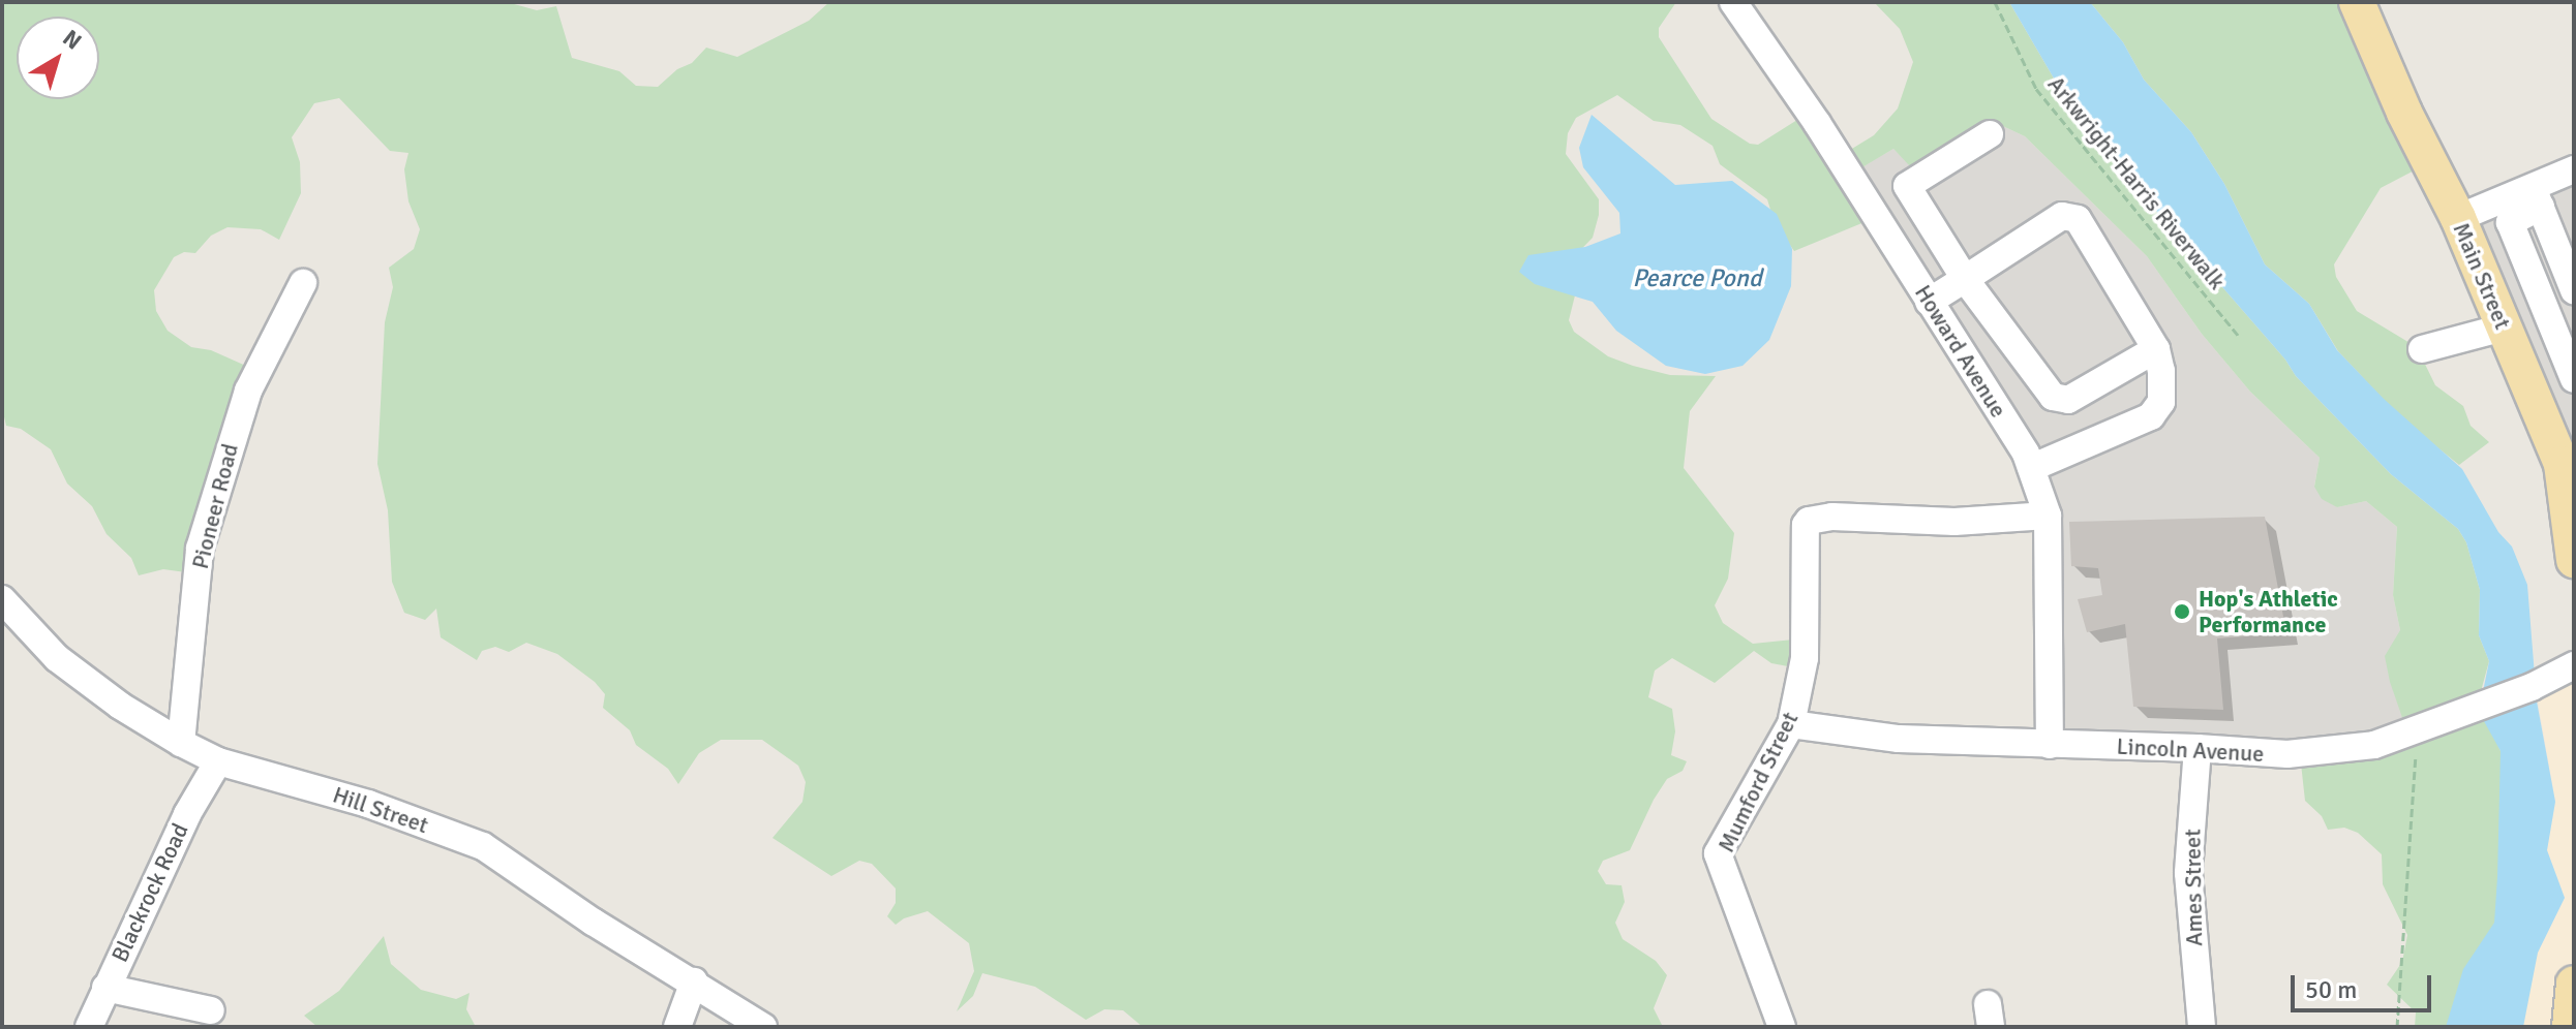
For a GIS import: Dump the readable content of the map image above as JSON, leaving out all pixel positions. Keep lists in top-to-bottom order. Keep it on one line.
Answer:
{"streets":{"main road":["Main Street"],"street":["Howard Avenue","Pioneer Road","Lincoln Avenue","Mumford Street","Hill Street","Ames Street","Blackrock Road"],"path":["Arkwright-Harris Riverwalk"]},"crossings":[["Howard Avenue","Lincoln Avenue"],["Howard Avenue","Mumford Street"],["Pioneer Road","Hill Street"],["Lincoln Avenue","Mumford Street"],["Lincoln Avenue","Ames Street"],["Hill Street","Blackrock Road"]],"water":["Pearce Pond"],"places":["Hop's Athletic Performance"],"scale_bar":"50 m","north":"top right"}
